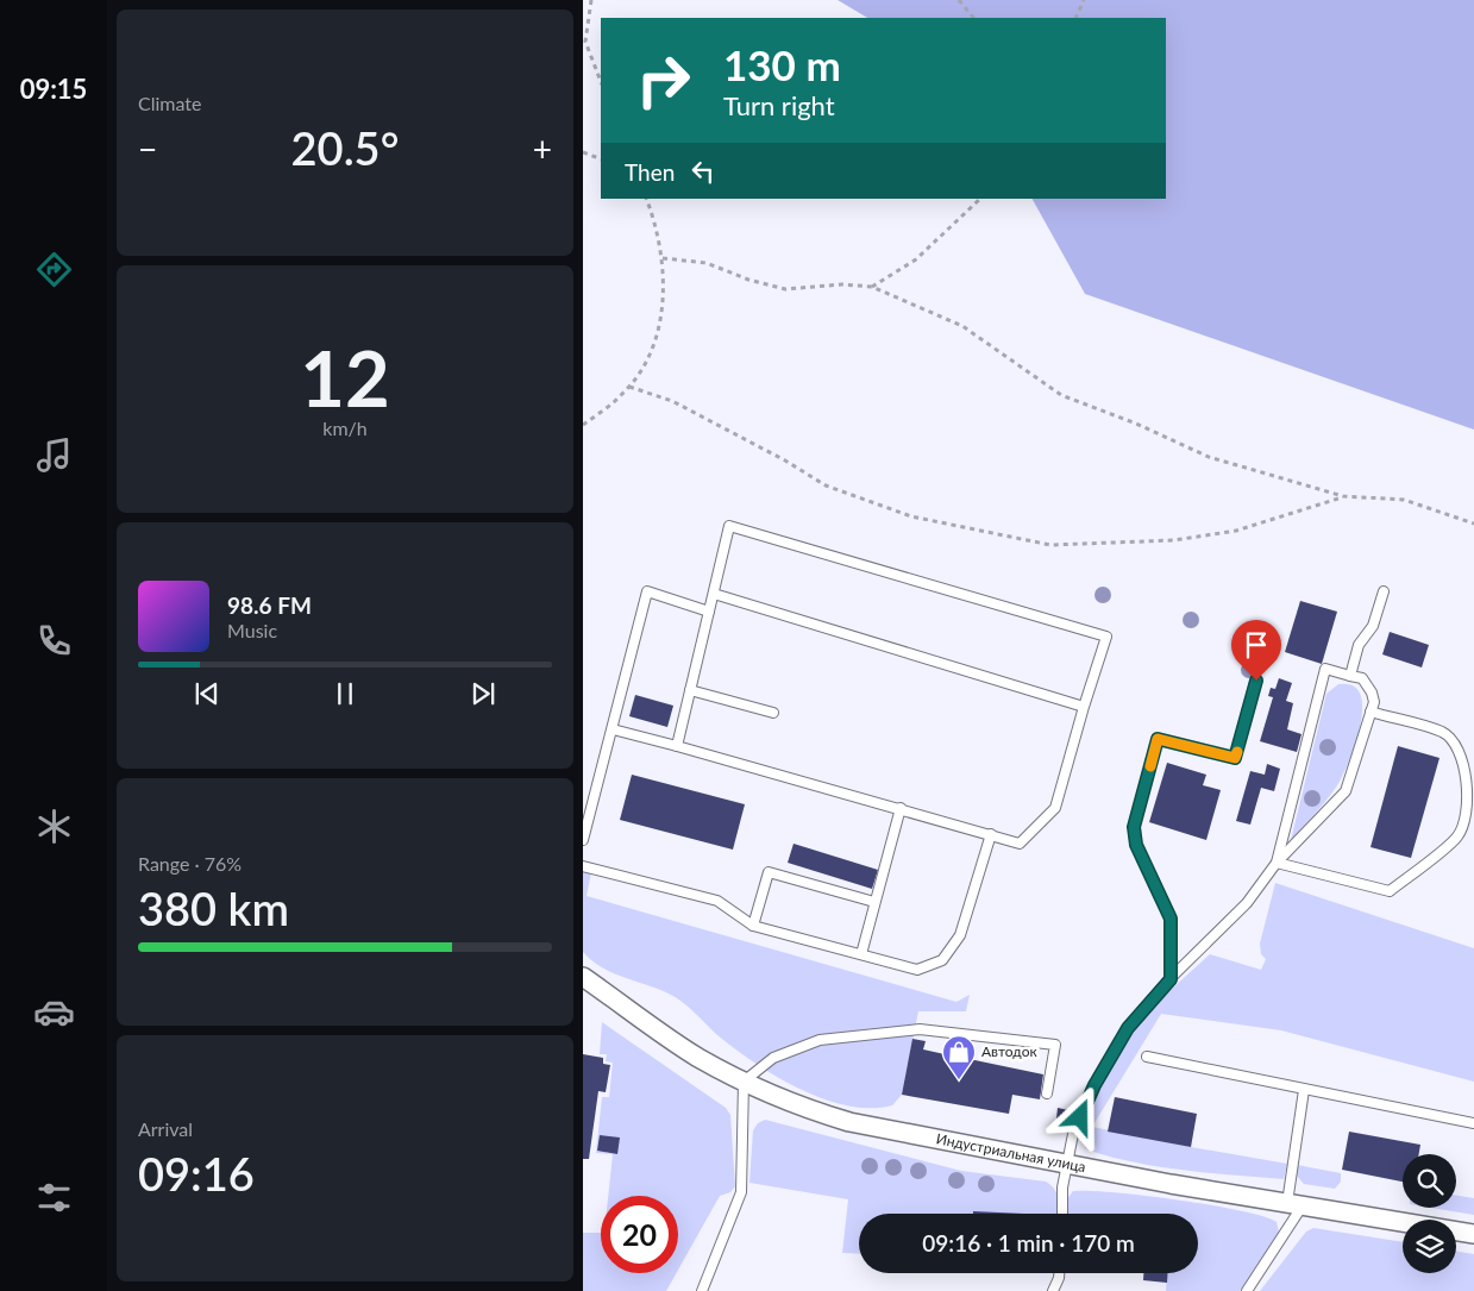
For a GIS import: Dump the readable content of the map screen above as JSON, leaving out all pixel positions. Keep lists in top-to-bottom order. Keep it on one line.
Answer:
{"streets":{"street":["Индустриальная улица"]},"places":{"shop":["Автодок"]},"page":{"tabs":"09:15","tile":["Climate",["12","km/h"],["Range · 76%","380 km"],["Arrival","09:16"]],"turn":["130 m","Turn right"],"heat":["−","20.5°","+"],"then":"Then","song":["98.6 FM","Music"],"limit":"20","trip":"09:16 · 1 min · 170 m"}}
